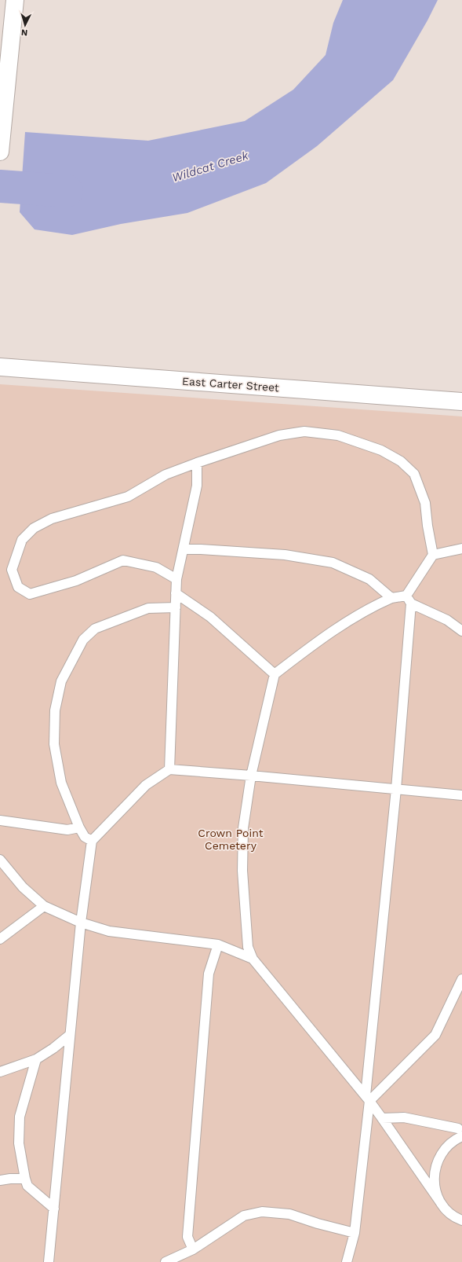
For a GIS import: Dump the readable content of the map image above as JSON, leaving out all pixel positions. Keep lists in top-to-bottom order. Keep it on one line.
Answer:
{"streets":{"street":["East Carter Street"]},"water":["Wildcat Creek"],"parks":["Crown Point Cemetery"],"north":"bottom"}
